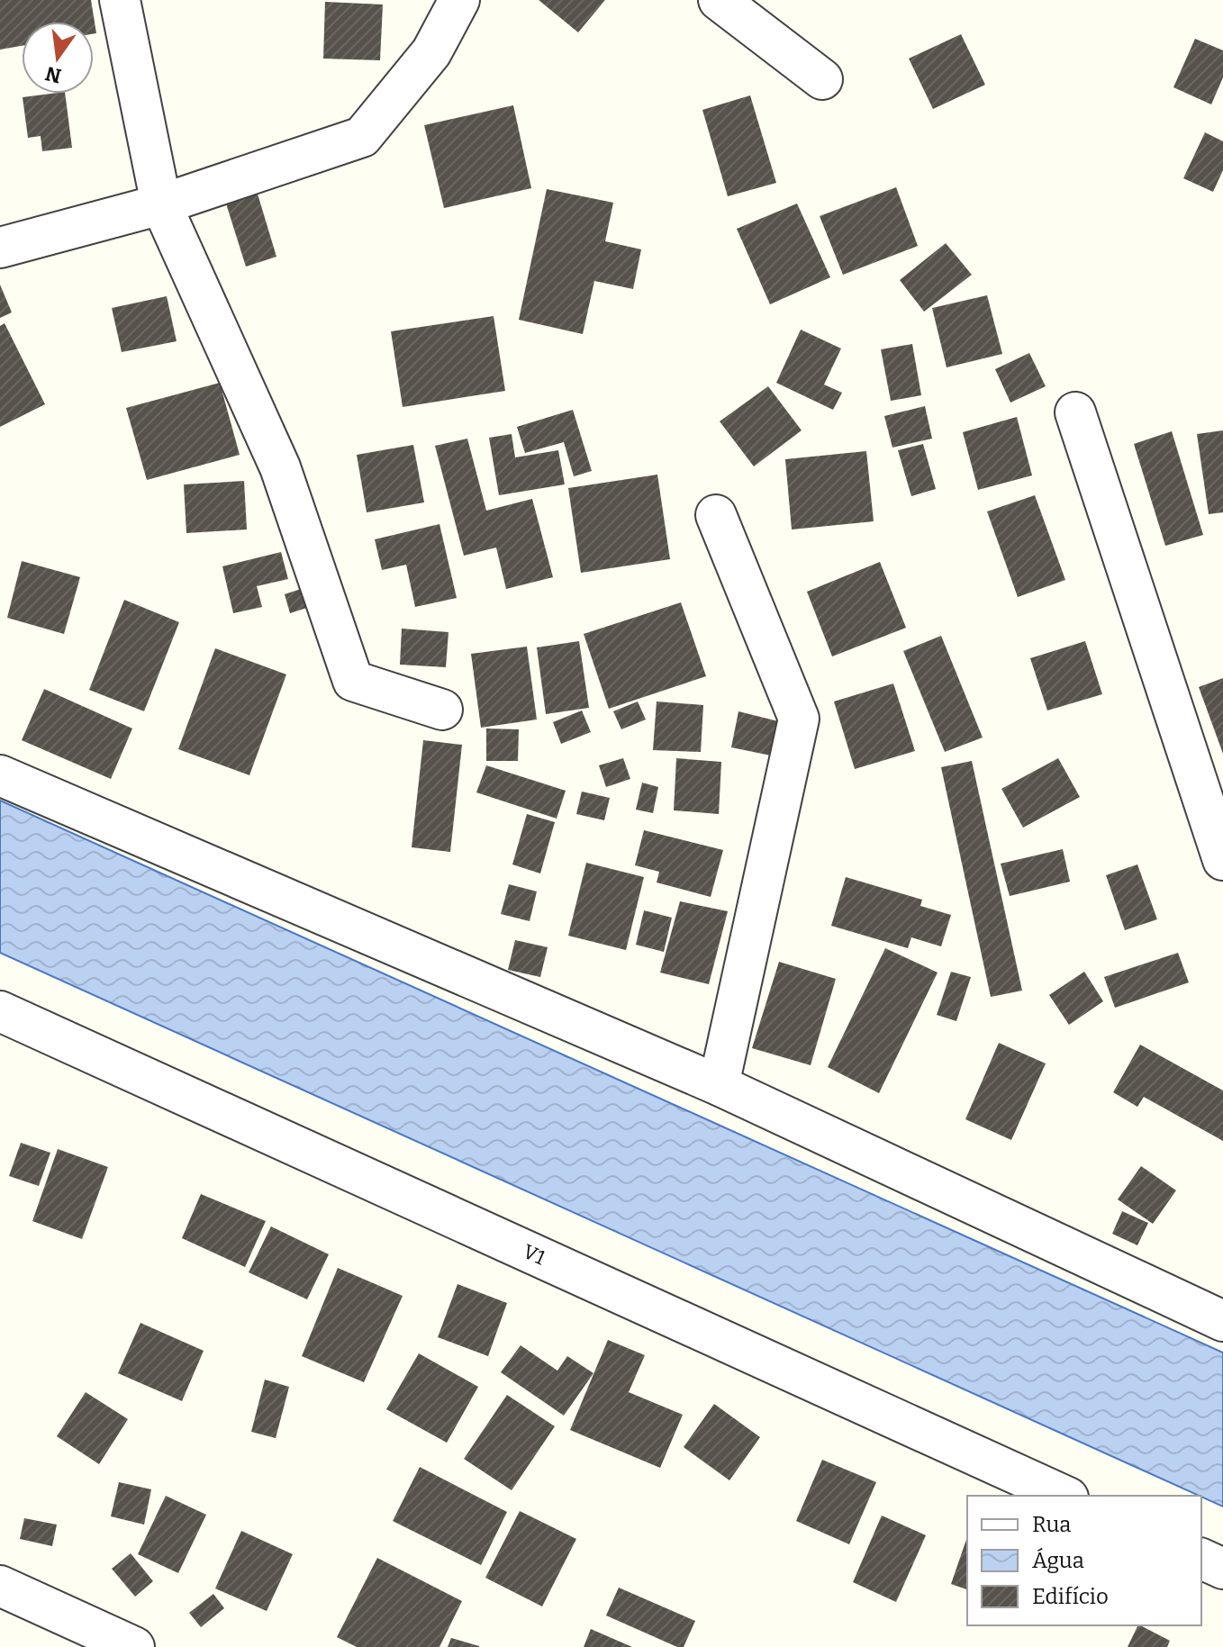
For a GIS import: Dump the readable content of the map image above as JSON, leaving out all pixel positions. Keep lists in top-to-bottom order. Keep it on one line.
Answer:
{"streets":{"street":["V1"]},"legend":["Rua","Água","Edifício"],"north":"bottom"}
